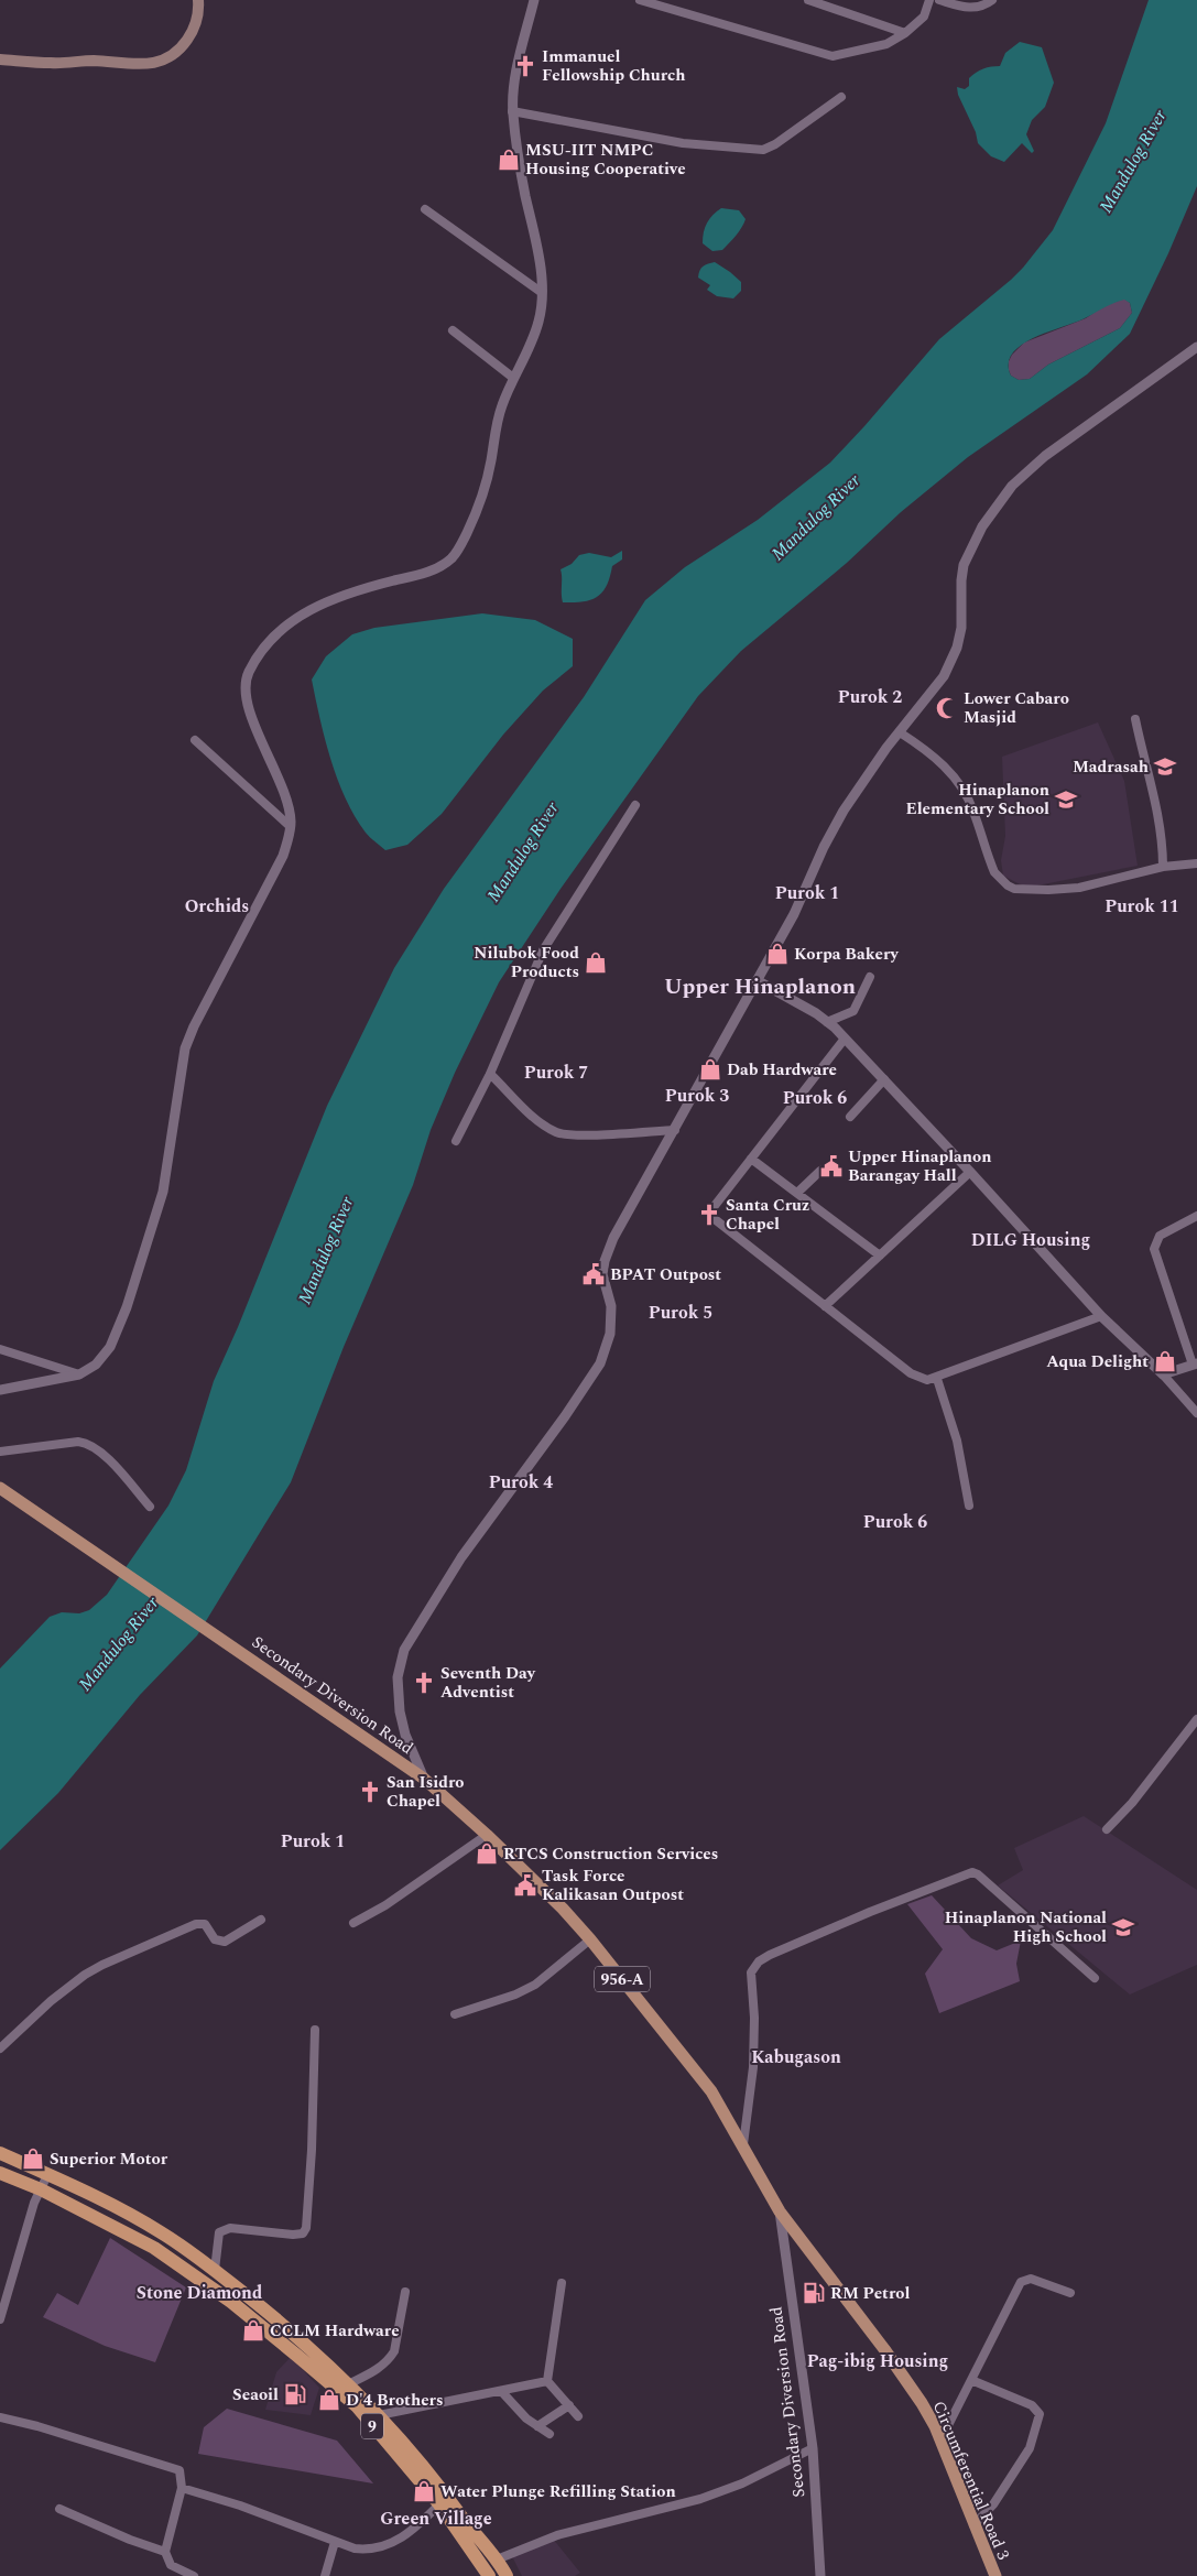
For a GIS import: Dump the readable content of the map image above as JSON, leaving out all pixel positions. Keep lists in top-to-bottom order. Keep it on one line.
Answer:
{"streets":{"highway":["9"],"main road":["Secondary Diversion Road","956-A","Circumferential Road 3"]},"crossings":[["Secondary Diversion Road","Circumferential Road 3"]],"districts":["Purok 2","Purok 1","Orchids","Purok 11","Upper Hinaplanon","Purok 7","Purok 3","Purok 6","DILG Housing","Purok 5","Purok 4","Purok 6","Purok 1","Kabugason","Stone Diamond","Pag-ibig Housing","Green Village"],"water":["Mandulog River"],"places":{"church":["Immanuel Fellowship Church","Santa Cruz Chapel","Seventh Day Adventist","San Isidro Chapel"],"shop":["MSU-IIT NMPC Housing Cooperative","Korpa Bakery","Nilubok Food Products","Dab Hardware","Aqua Delight","RTCS Construction Services","Superior Motor","CCLM Hardware","D'4 Brothers","Water Plunge Refilling Station"],"mosque":["Lower Cabaro Masjid"],"school or university":["Madrasah","Hinaplanon Elementary School","Hinaplanon National High School"],"public building":["Upper Hinaplanon Barangay Hall","BPAT Outpost","Task Force Kalikasan Outpost"],"fuel station":["RM Petrol","Seaoil"]}}
